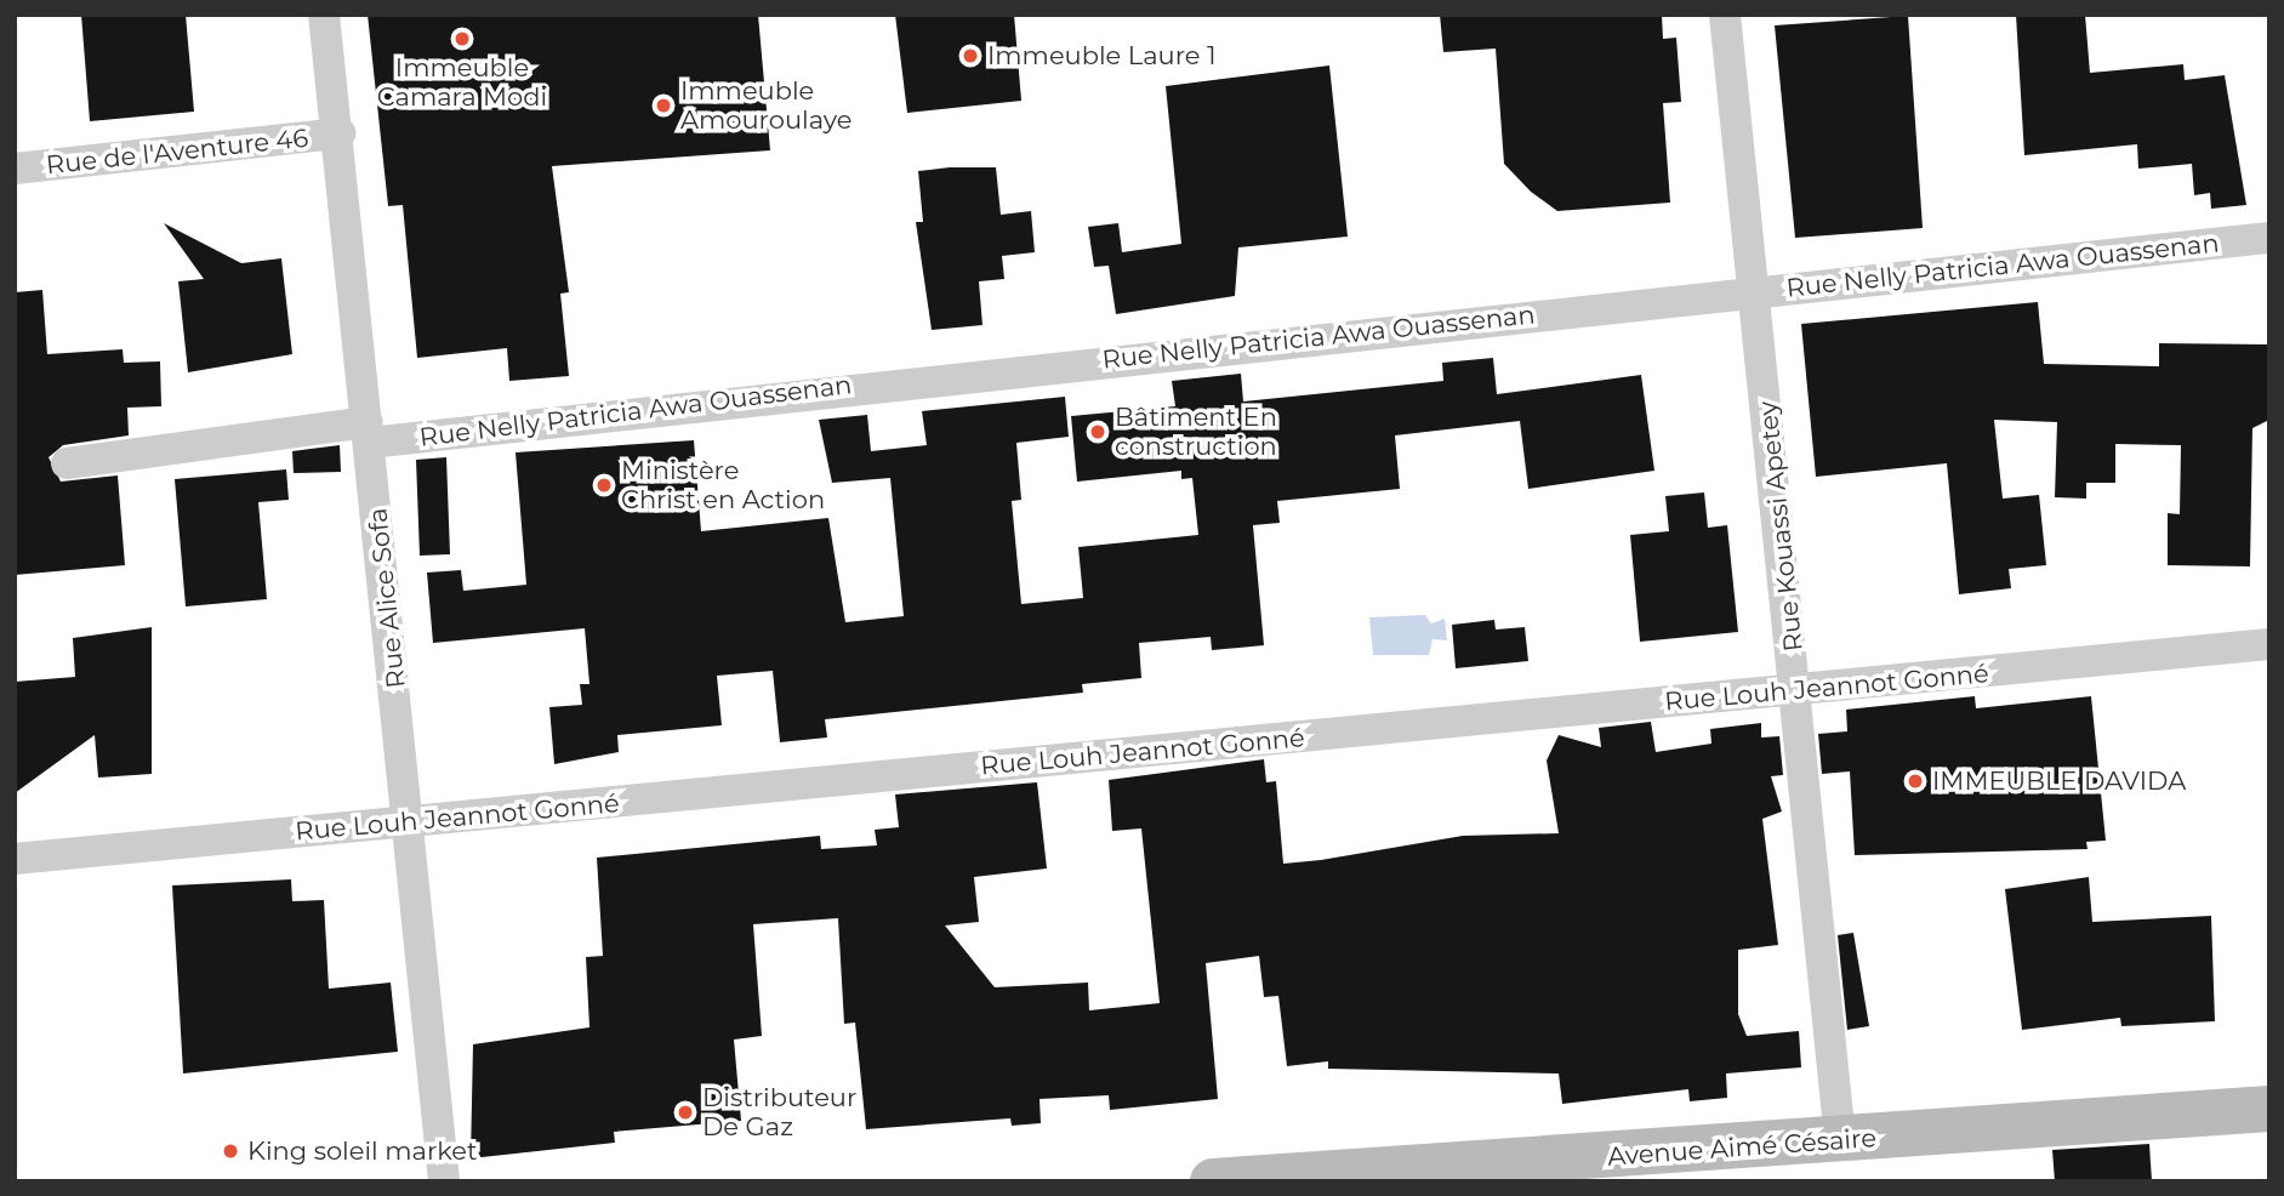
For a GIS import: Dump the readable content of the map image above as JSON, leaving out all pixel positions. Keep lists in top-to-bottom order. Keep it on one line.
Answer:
{"streets":{"street":["Rue de l'Aventure 46","Rue Nelly Patricia Awa Ouassenan","Rue Kouassi Apetey","Rue Alice Sofa","Rue Louh Jeannot Gonné","Avenue Aimé Césaire"]},"crossings":[["Rue de l'Aventure 46","Rue Alice Sofa"],["Rue Nelly Patricia Awa Ouassenan","Rue Kouassi Apetey"],["Rue Nelly Patricia Awa Ouassenan","Rue Alice Sofa"],["Rue Kouassi Apetey","Rue Louh Jeannot Gonné"],["Rue Kouassi Apetey","Avenue Aimé Césaire"],["Rue Alice Sofa","Rue Louh Jeannot Gonné"]],"places":["Immeuble Camara Modi","Immeuble Laure 1","Immeuble Amouroulaye","Bâtiment En construction","Ministère Christ en Action","IMMEUBLE DAVIDA","Distributeur De Gaz","King soleil market"]}
